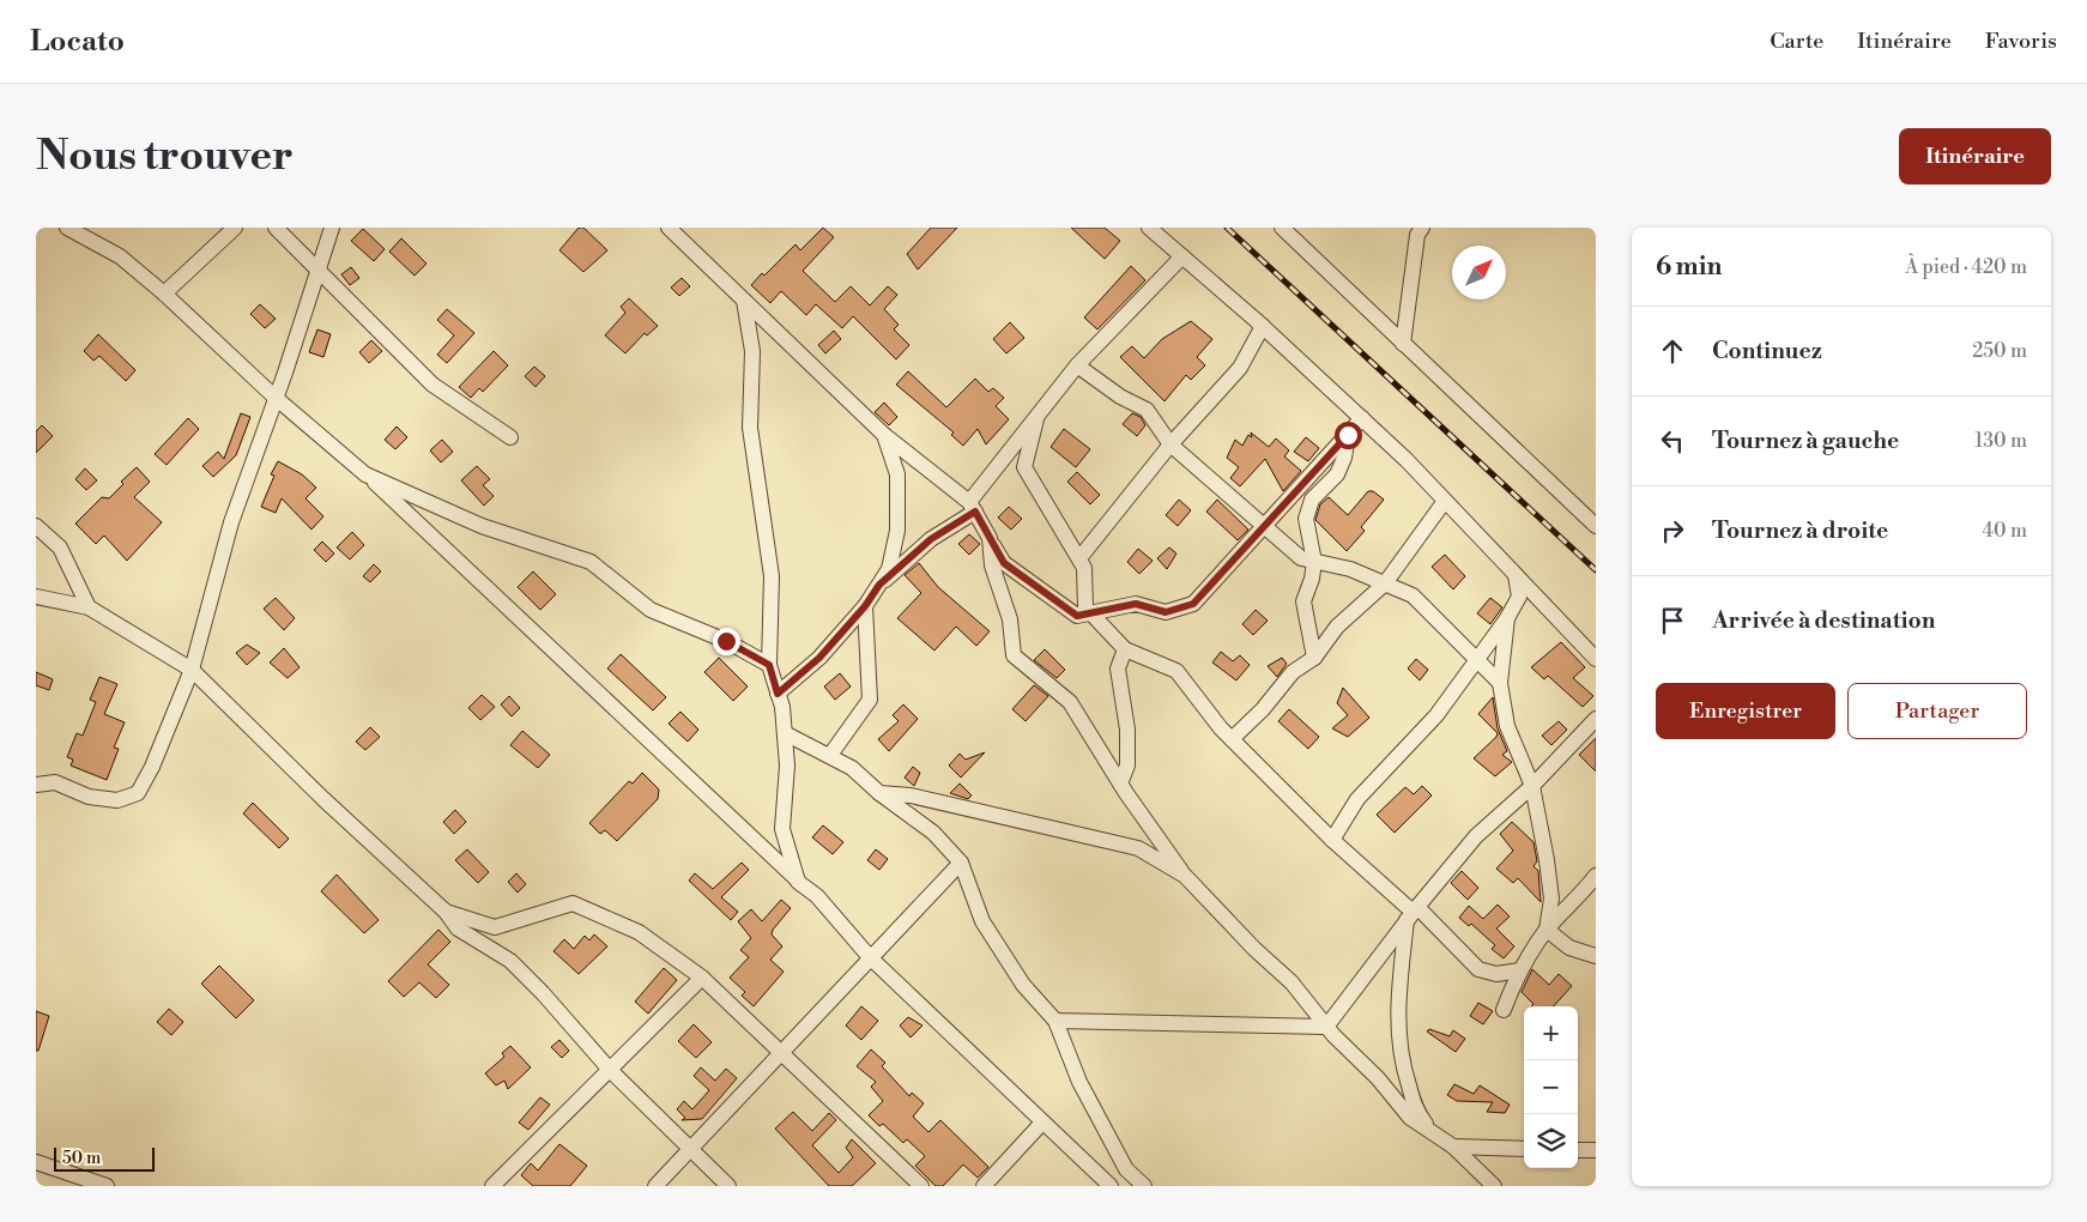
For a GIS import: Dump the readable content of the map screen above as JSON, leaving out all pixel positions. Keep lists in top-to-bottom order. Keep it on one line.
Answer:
{"scale_bar":"50 m","north":"top right","page":{"header":"Locato","nav":["Carte","Itinéraire","Favoris"],"buttons":["Itinéraire",["Enregistrer","Partager"]],"title":"Nous trouver","heading":["6 min","À pied · 420 m"],"list":[["Continuez","250 m"],["Tournez à gauche","130 m"],["Tournez à droite","40 m"],"Arrivée à destination"],"map_buttons":["+","−"],"scale":"50 m"}}
